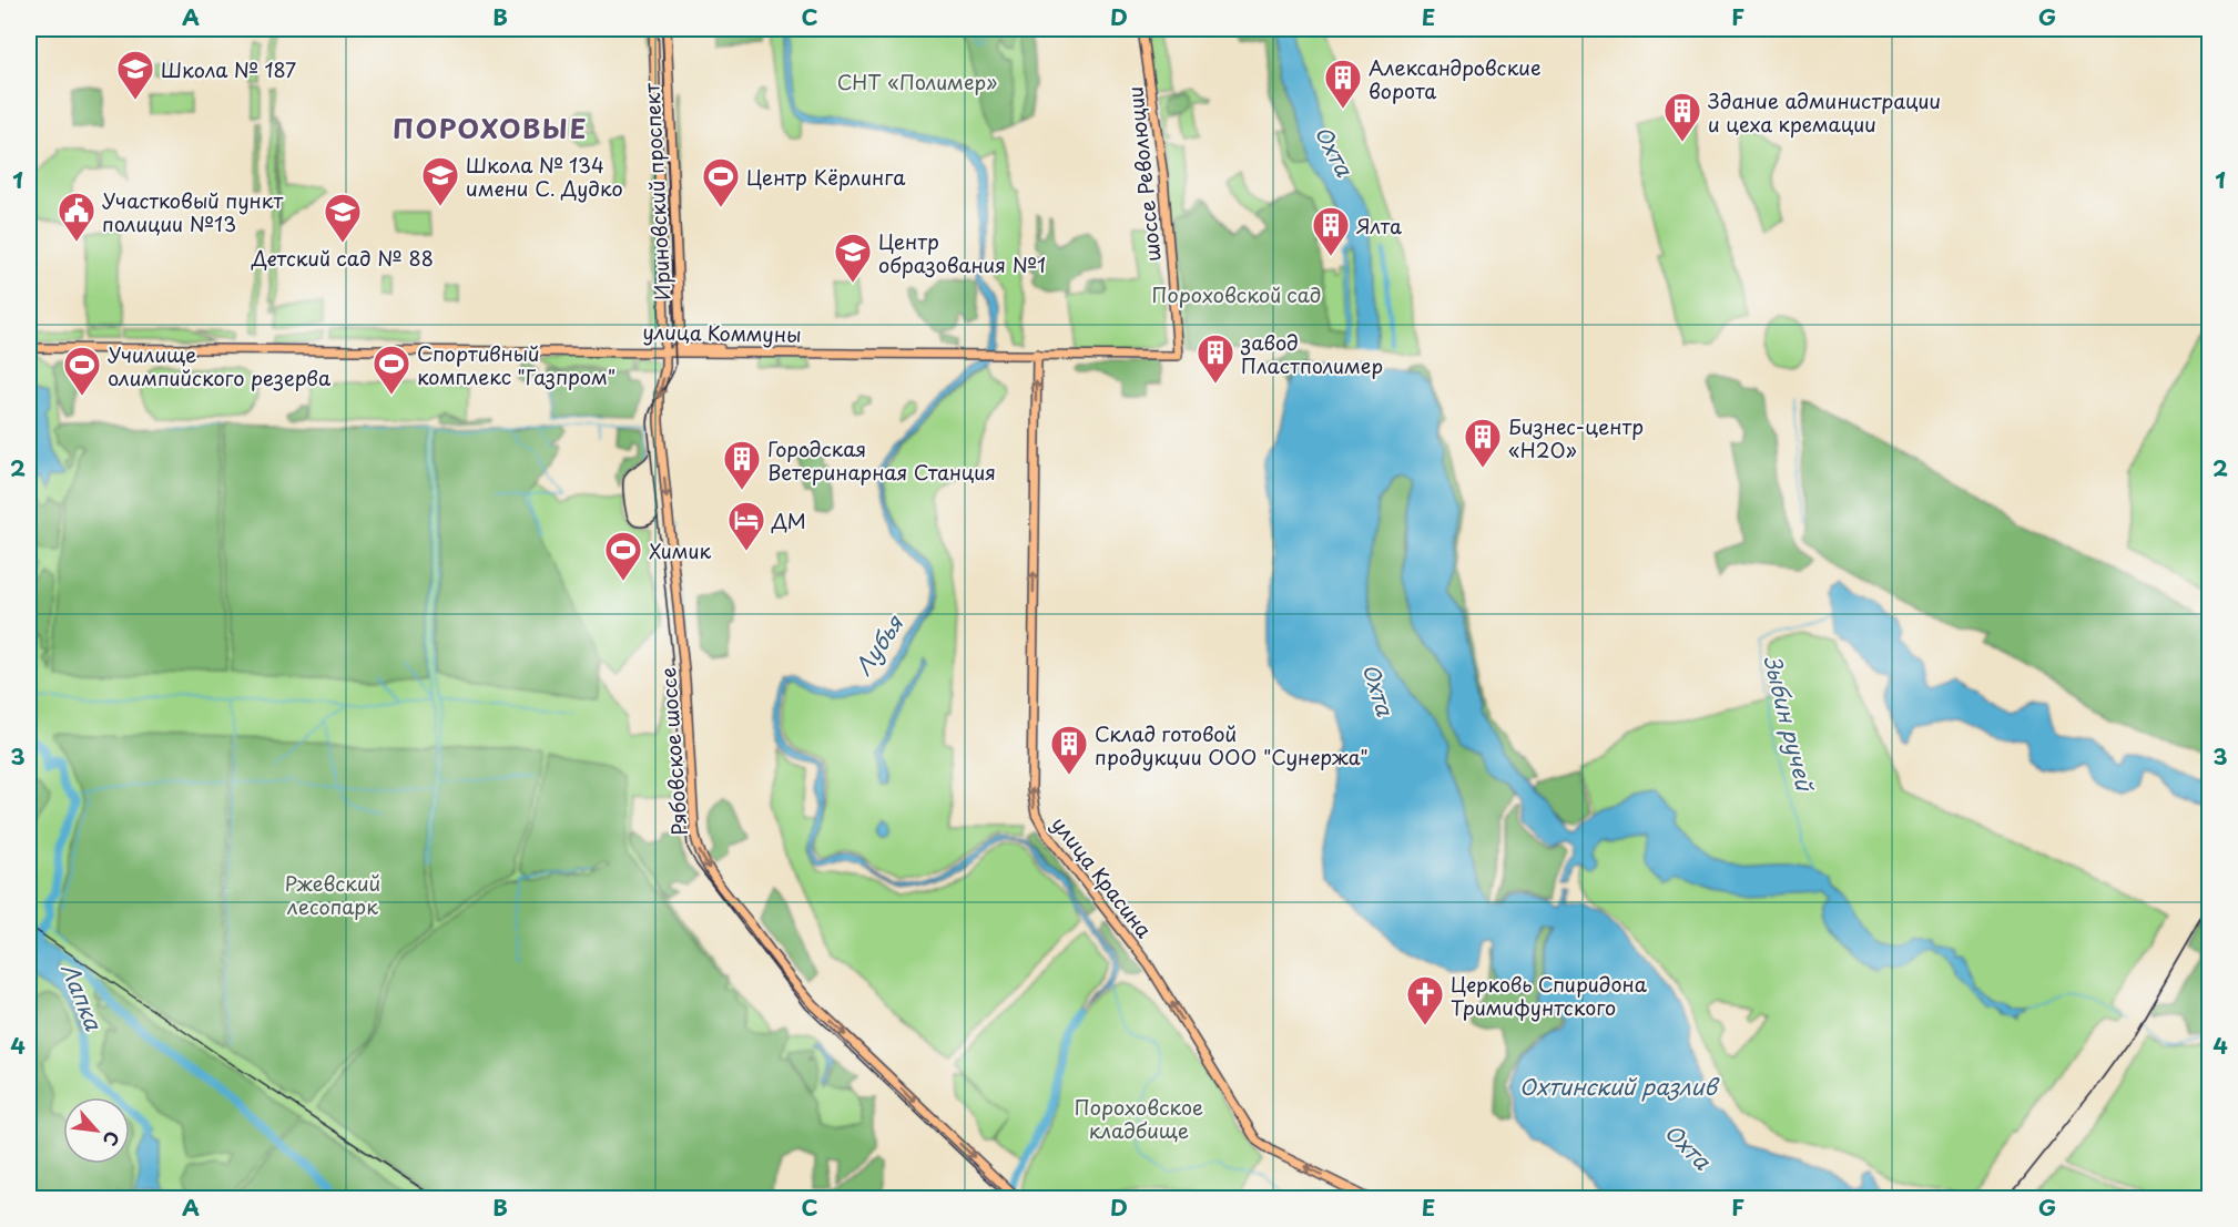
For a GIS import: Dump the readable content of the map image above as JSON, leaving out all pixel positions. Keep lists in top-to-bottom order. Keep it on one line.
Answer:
{"streets":{"main road":["шоссе Революции","Ириновский проспект","улица Коммуны","Рябовское шоссе","улица Красина"]},"crossings":[["шоссе Революции","улица Коммуны"],["шоссе Революции","улица Красина"],["Ириновский проспект","улица Коммуны"],["Ириновский проспект","Рябовское шоссе"],["улица Коммуны","Рябовское шоссе"],["улица Коммуны","улица Красина"]],"one_way":["Рябовское шоссе","улица Красина"],"districts":["ПОРОХОВЫЕ"],"water":["Охта","Лубья","Зыбин ручей","Лапка","Охтинский разлив"],"parks":["СНТ «Полимер»","Пороховской сад","Ржевский лесопарк","Пороховское кладбище"],"places":{"school or university":["Школа № 187","Школа № 134 имени С. Дудко","Детский сад № 88","Центр образования №1"],"building":["Александровские ворота","Здание администрации и цеха кремации","Ялта","завод Пластполимер","Бизнес-центр «H2O»","Городская Ветеринарная Станция","Склад готовой продукции ООО \"Сунержа\""],"sports":["Центр Кёрлинга","Cпортивный комплекс \"Газпром\"","Училище олимпийского резерва","Химик"],"public building":["Участковый пункт полиции №13"],"hotel":["ДМ"],"church":["Церковь Спиридона Тримифунтского"]},"north":"bottom right","grid":{"columns":["A","B","C","D","E","F","G"],"rows":["1","2","3","4"]}}
